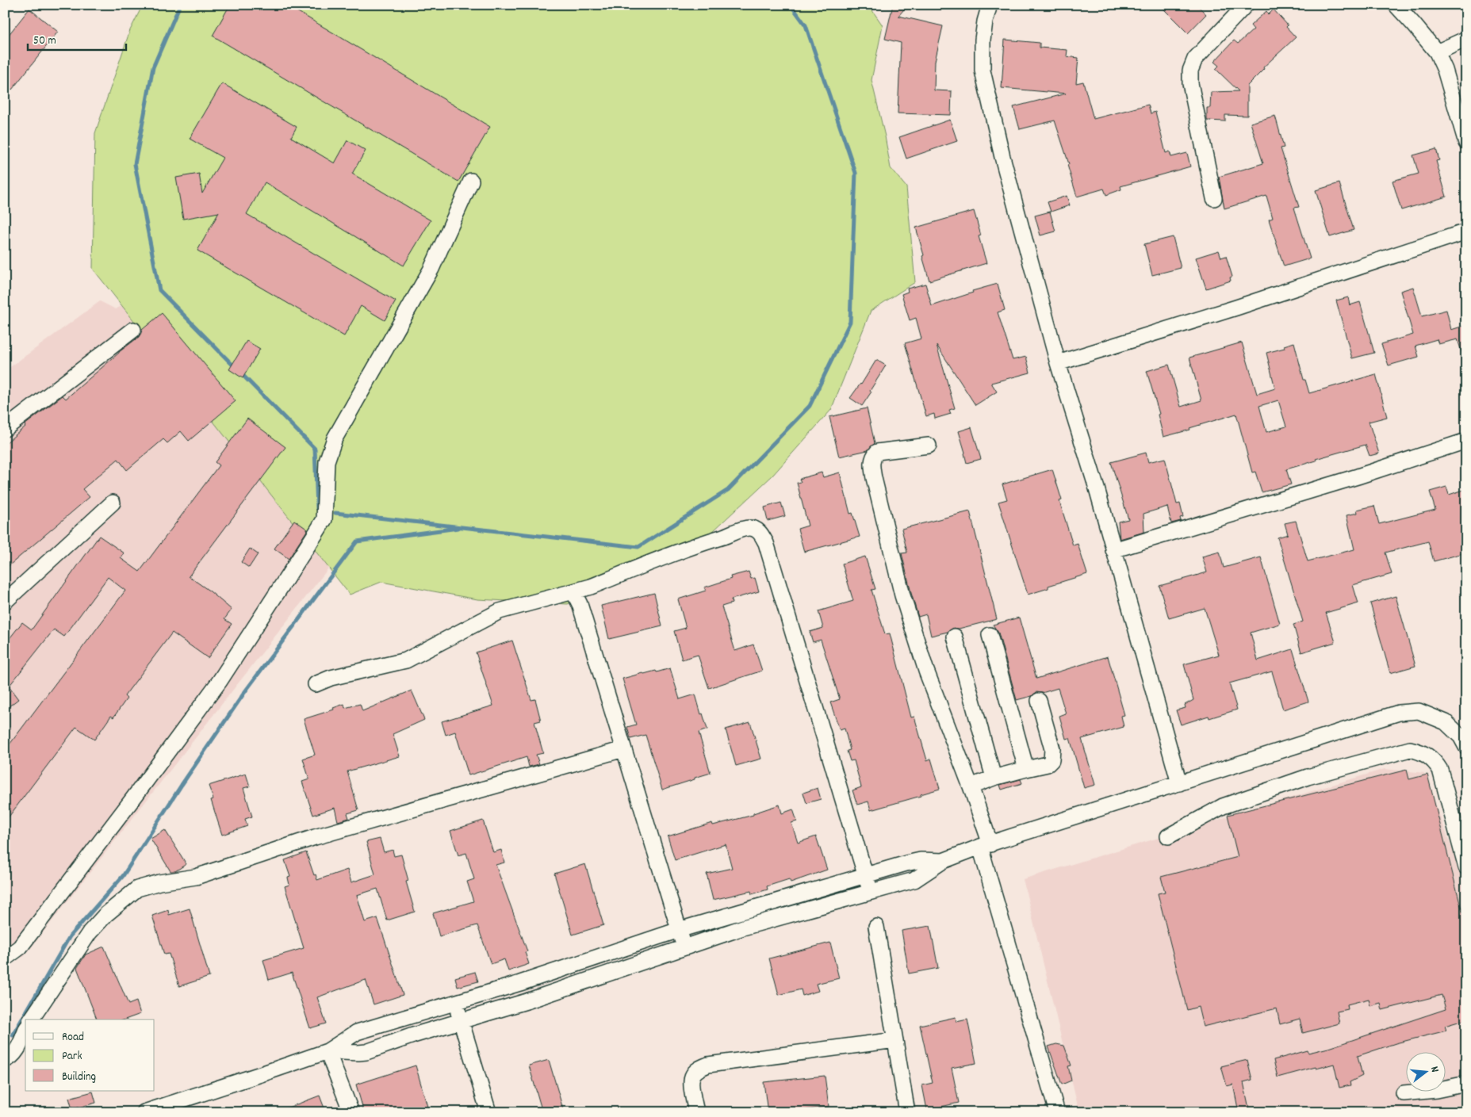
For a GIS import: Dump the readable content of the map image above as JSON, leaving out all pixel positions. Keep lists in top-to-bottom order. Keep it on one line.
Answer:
{"legend":["Road","Park","Building"],"scale_bar":"50 m","north":"right"}
